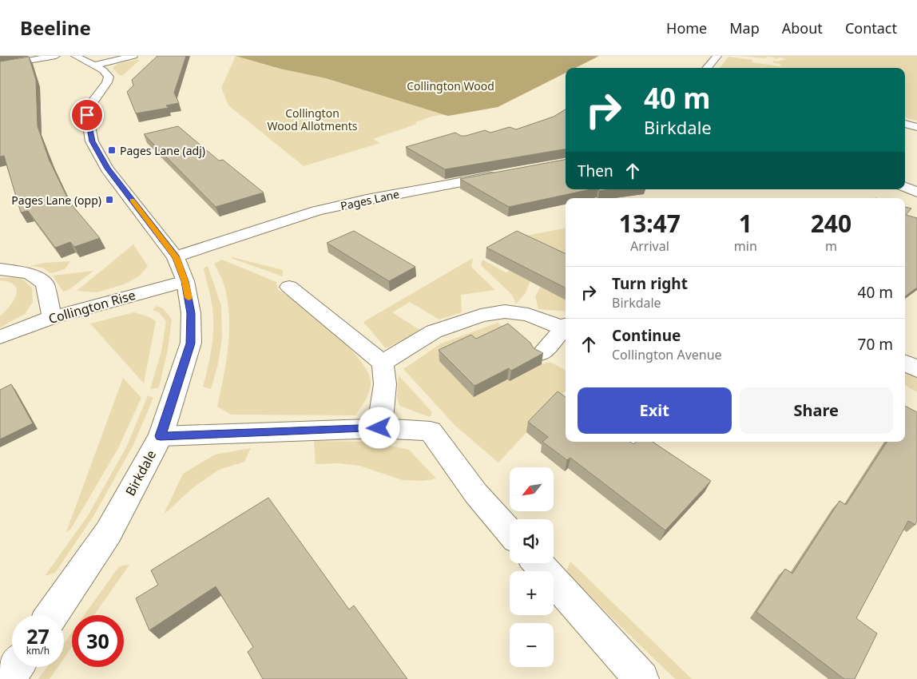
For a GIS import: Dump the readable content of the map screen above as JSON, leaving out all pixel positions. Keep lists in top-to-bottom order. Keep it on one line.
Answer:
{"streets":{"street":["Pages Lane","Collington Rise","Birkdale"]},"crossings":[["Pages Lane","Birkdale"],["Collington Rise","Birkdale"]],"parks":["Collington Wood","Collington Wood Allotments"],"places":{"transit":["Pages Lane (adj)","Pages Lane (opp)"]},"north":"bottom left","page":{"header":"Beeline","nav":["Home","Map","About","Contact"],"turn":["40 m","Birkdale"],"then":"Then","eta":["13:47","Arrival","1","min","240","m"],"list":[{"name":"Turn right","note":"Birkdale","value":"40 m"},{"name":"Continue","note":"Collington Avenue","value":"70 m"}],"buttons":["Exit","Share"],"map_buttons":["+","−"],"speed":"27 km/h","limit":"30"}}
